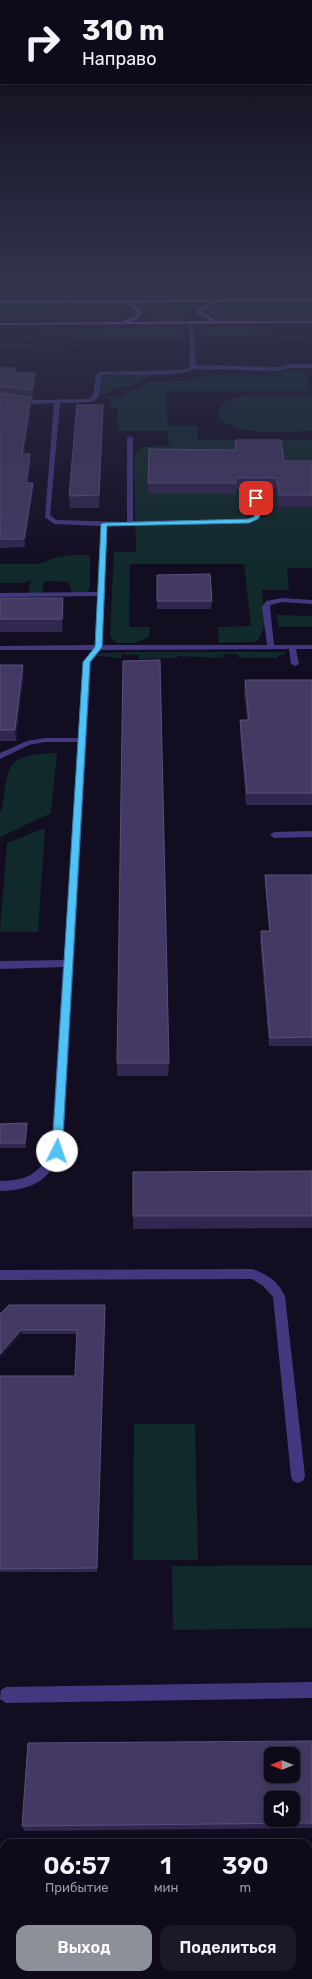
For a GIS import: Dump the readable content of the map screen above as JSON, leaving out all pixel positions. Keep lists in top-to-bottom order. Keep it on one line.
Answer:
{"north":"left","page":{"turn":["310 m","Направо"],"eta":["06:57","Прибытие","1","мин","390","m"],"buttons":["Выход","Поделиться"]}}
